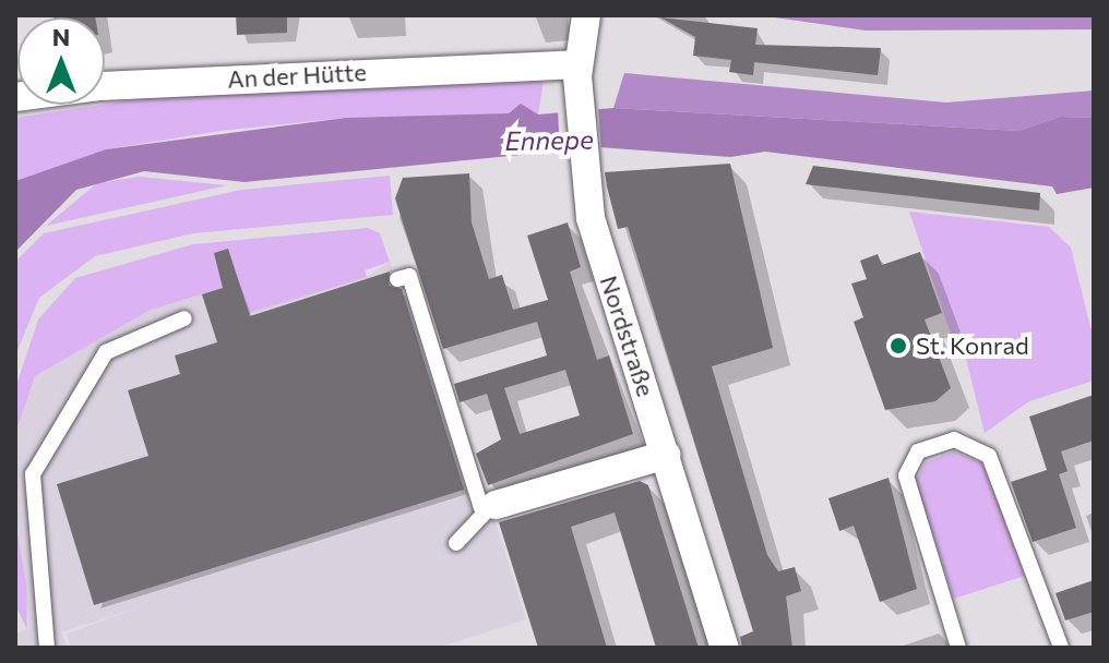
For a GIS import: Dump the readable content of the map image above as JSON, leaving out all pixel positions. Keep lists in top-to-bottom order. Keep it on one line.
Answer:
{"streets":{"street":["An der Hütte","Nordstraße"]},"crossings":[["An der Hütte","Nordstraße"]],"water":["Ennepe"],"places":["St. Konrad"],"north":"top"}
